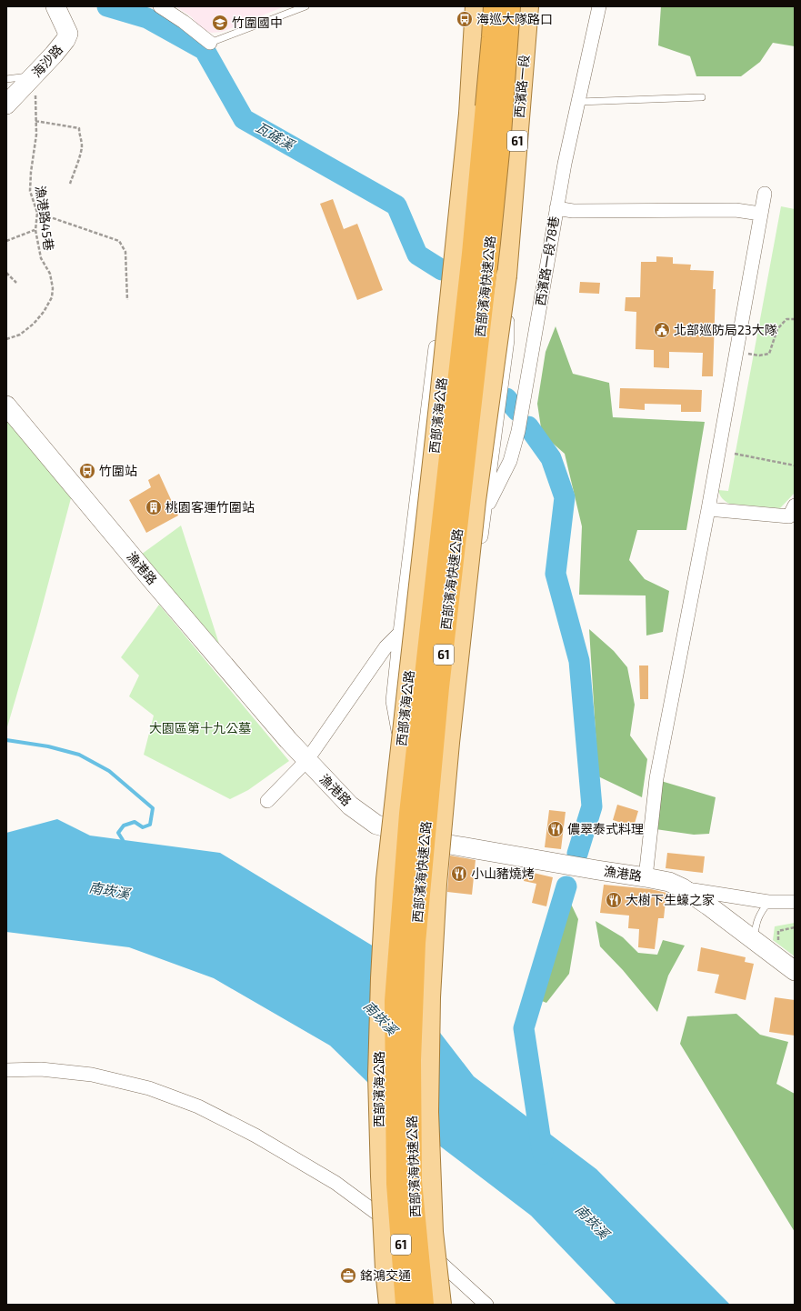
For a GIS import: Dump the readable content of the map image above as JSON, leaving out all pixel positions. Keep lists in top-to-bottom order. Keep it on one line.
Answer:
{"streets":{"highway":["61","西部濱海快速公路"],"main road":["西濱路一段","西部濱海公路"],"street":["海沙路","西濱路一段78巷","漁港路"],"path":["漁港路45巷"]},"crossings":[["海沙路","漁港路45巷"],["西濱路一段","61"],["61","西部濱海公路"]],"water":["瓦磘溪","南崁溪"],"parks":["大園區第十九公墓"],"places":{"bus stop":["海巡大隊路口","竹圍站"],"school or university":["竹圍國中"],"public building":["北部巡防局23大隊"],"building":["桃園客運竹圍站"],"restaurant":["儂翠泰式料理","小山豬燒烤","大樹下生蠔之家"],"office":["銘鴻交通"]}}
